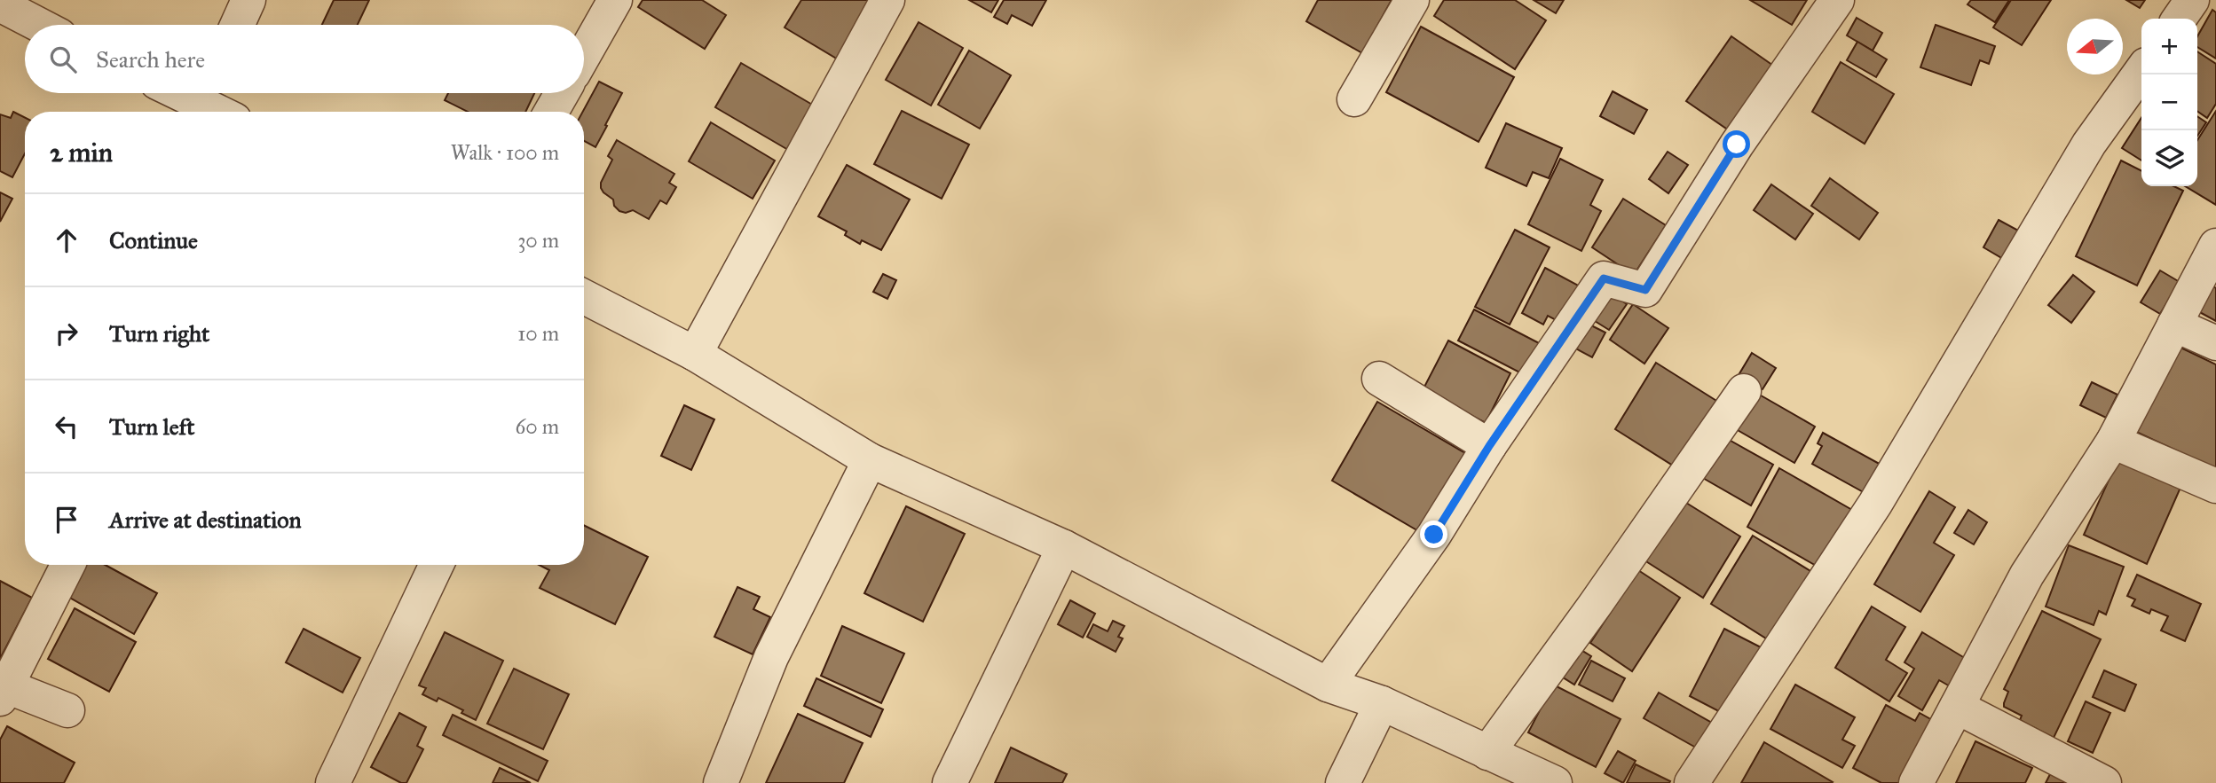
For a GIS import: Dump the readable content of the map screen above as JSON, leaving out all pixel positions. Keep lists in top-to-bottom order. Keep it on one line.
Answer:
{"north":"left","page":{"map_buttons":["+","−"],"search":"Search here","heading":["2 min","Walk · 100 m"],"list":[["Continue","30 m"],["Turn right","10 m"],["Turn left","60 m"],"Arrive at destination"]}}
